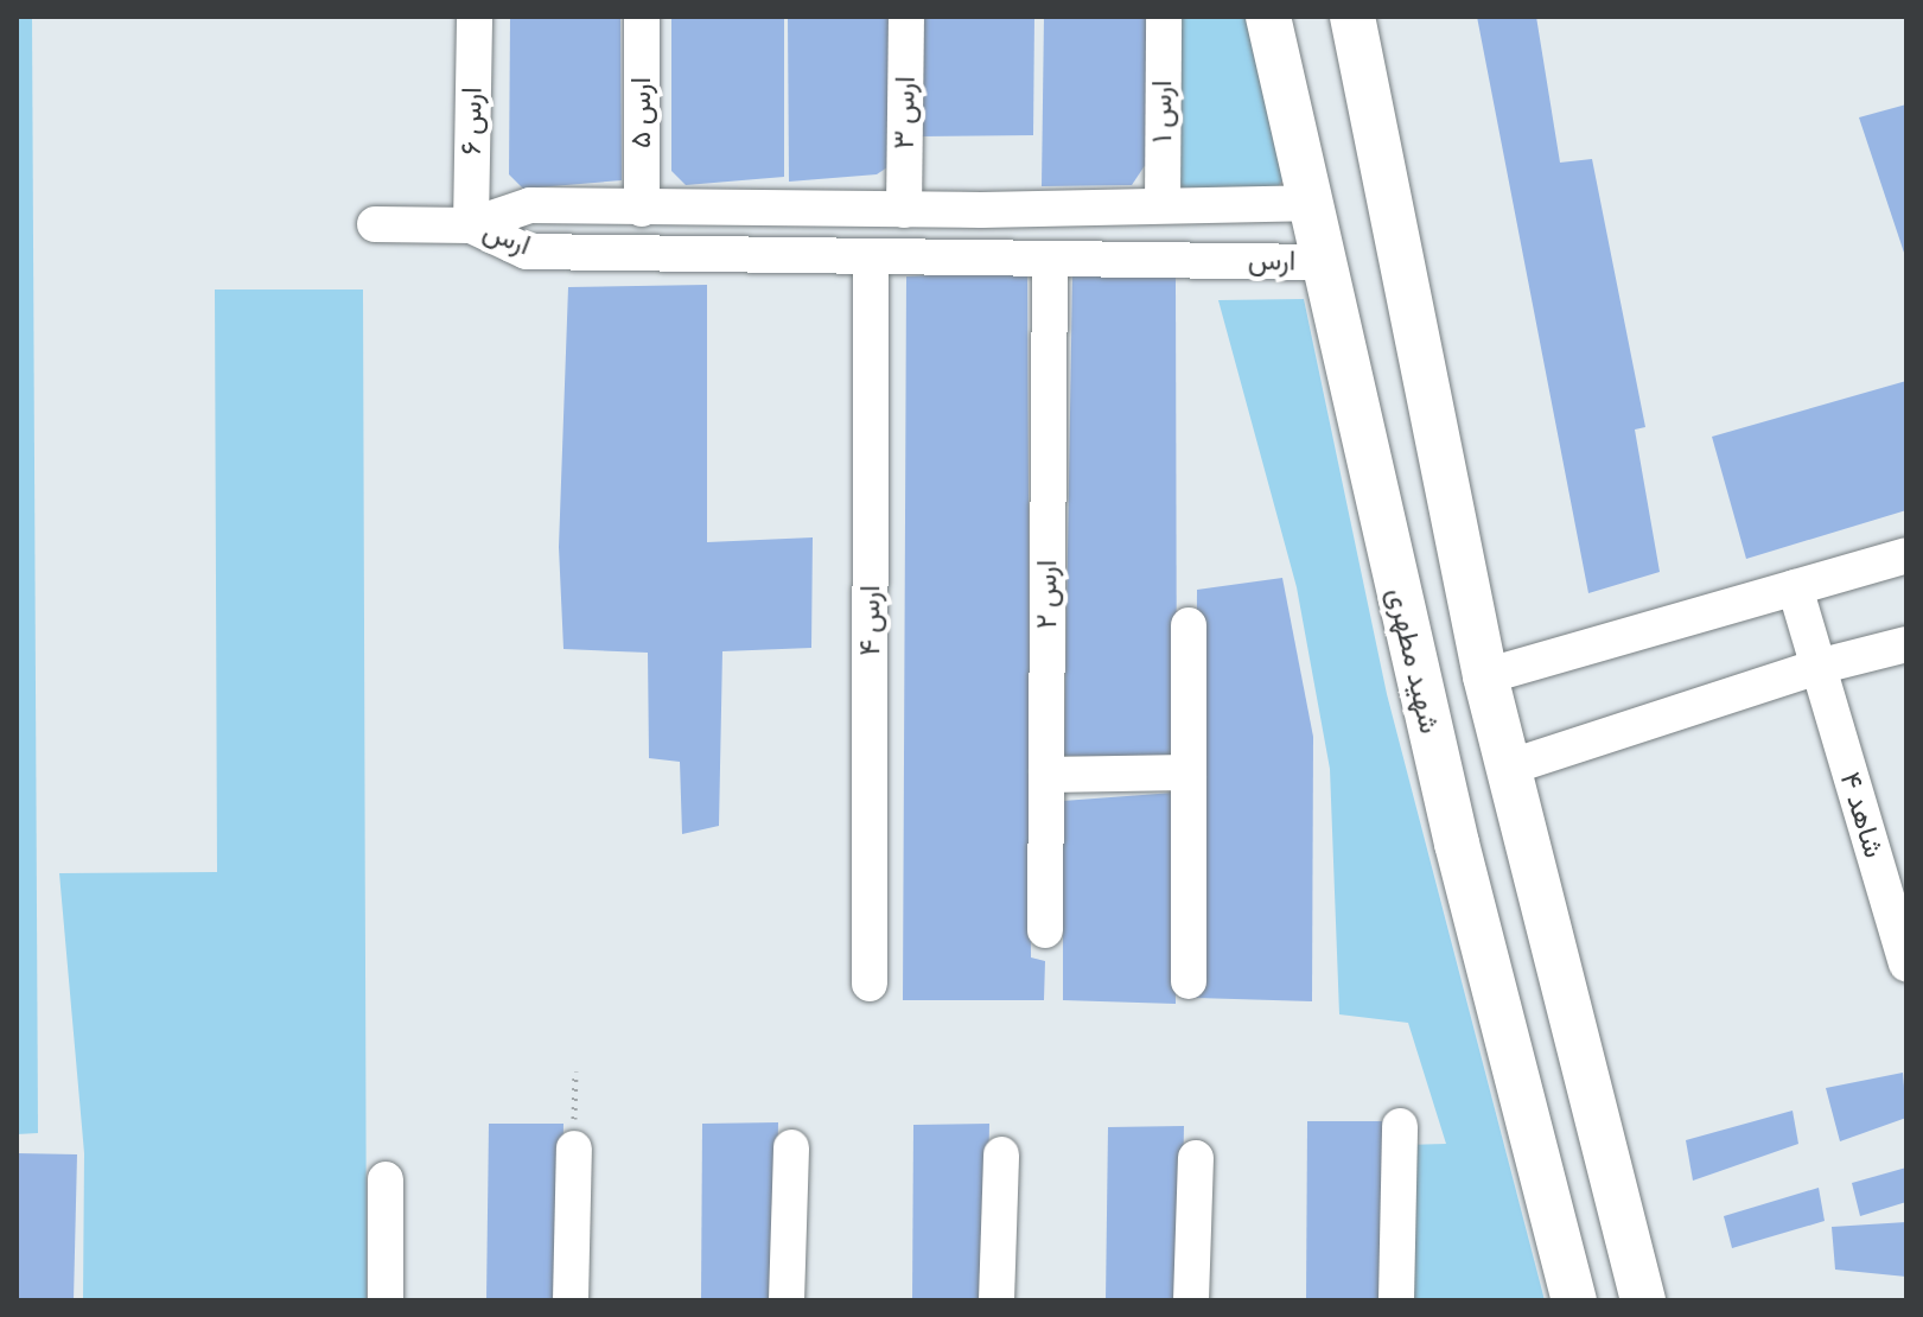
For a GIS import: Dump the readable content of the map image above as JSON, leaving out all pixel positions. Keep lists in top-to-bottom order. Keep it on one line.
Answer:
{"streets":{"main road":["شهید مطهری"],"street":["ارس ۱","ارس ۵","ارس ۳","ارس ۶","ارس","ارس ۲","ارس ۴","شاهد ۴"]},"crossings":[["ارس ۱","ارس"],["ارس ۵","ارس"],["ارس ۳","ارس"],["ارس ۶","ارس"],["ارس","ارس ۲"],["ارس","ارس ۴"],["ارس","شهید مطهری"]]}
